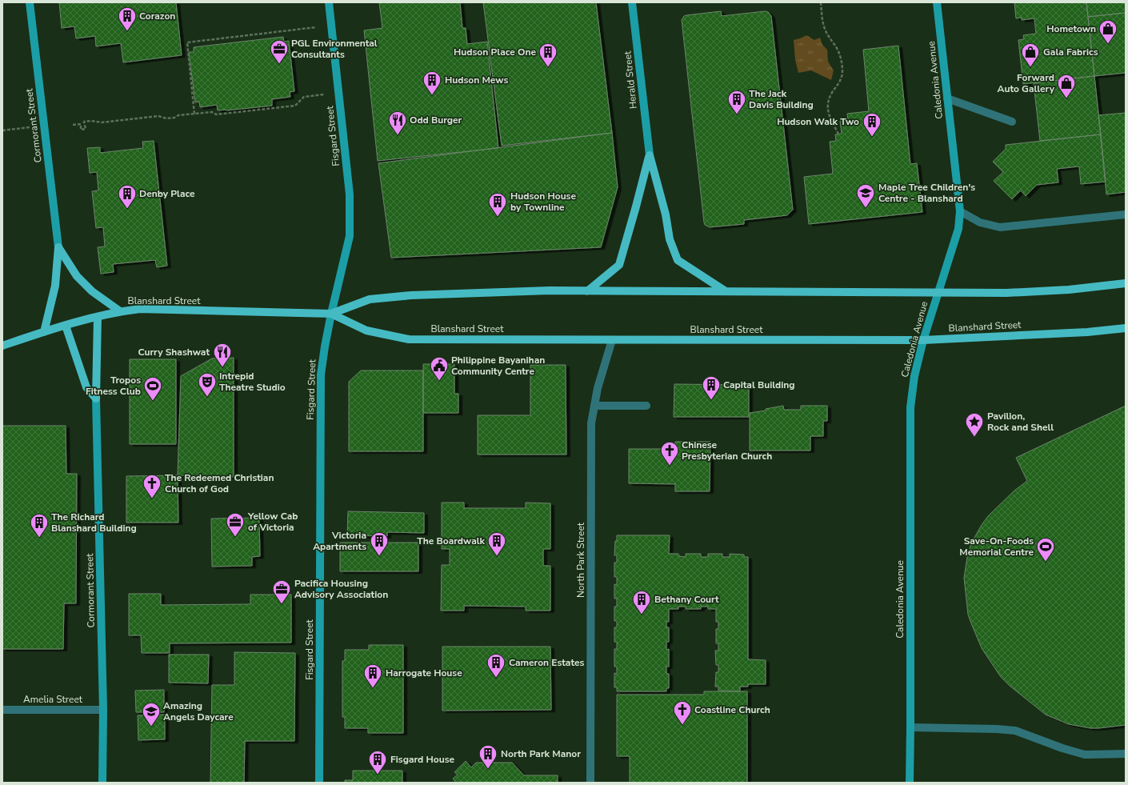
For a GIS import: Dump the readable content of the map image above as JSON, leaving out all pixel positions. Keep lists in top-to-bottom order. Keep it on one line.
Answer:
{"streets":{"main road":["Blanshard Street"],"street":["Herald Street","Caledonia Avenue","Cormorant Street","Fisgard Street","North Park Street","Amelia Street"]},"crossings":[["Caledonia Avenue","Blanshard Street"],["Cormorant Street","Amelia Street"],["Fisgard Street","Blanshard Street"],["Blanshard Street","North Park Street"]],"places":{"building":["Corazon","Hudson Place One","Hudson Mews","The Jack Davis Building","Hudson Walk Two","Denby Place","Hudson House by Townline","Capital Building","The Richard Blanshard Building","Victoria Apartments","The Boardwalk","Bethany Court","Cameron Estates","Harrogate House","North Park Manor","Fisgard House"],"shop":["Hometown","Gala Fabrics","Forward Auto Gallery"],"office":["PGL Environmental Consultants","Yellow Cab of Victoria","Pacifica Housing Advisory Association"],"restaurant":["Odd Burger","Curry Shashwat"],"school or university":["Maple Tree Children's Centre - Blanshard","Amazing Angels Daycare"],"public building":["Philippine Bayanihan Community Centre"],"theatre":["Intrepid Theatre Studio"],"sports":["Tropos Fitness Club","Save-On-Foods Memorial Centre"],"place":["Pavilion, Rock and Shell"],"church":["Chinese Presbyterian Church","The Redeemed Christian Church of God","Coastline Church"]}}
